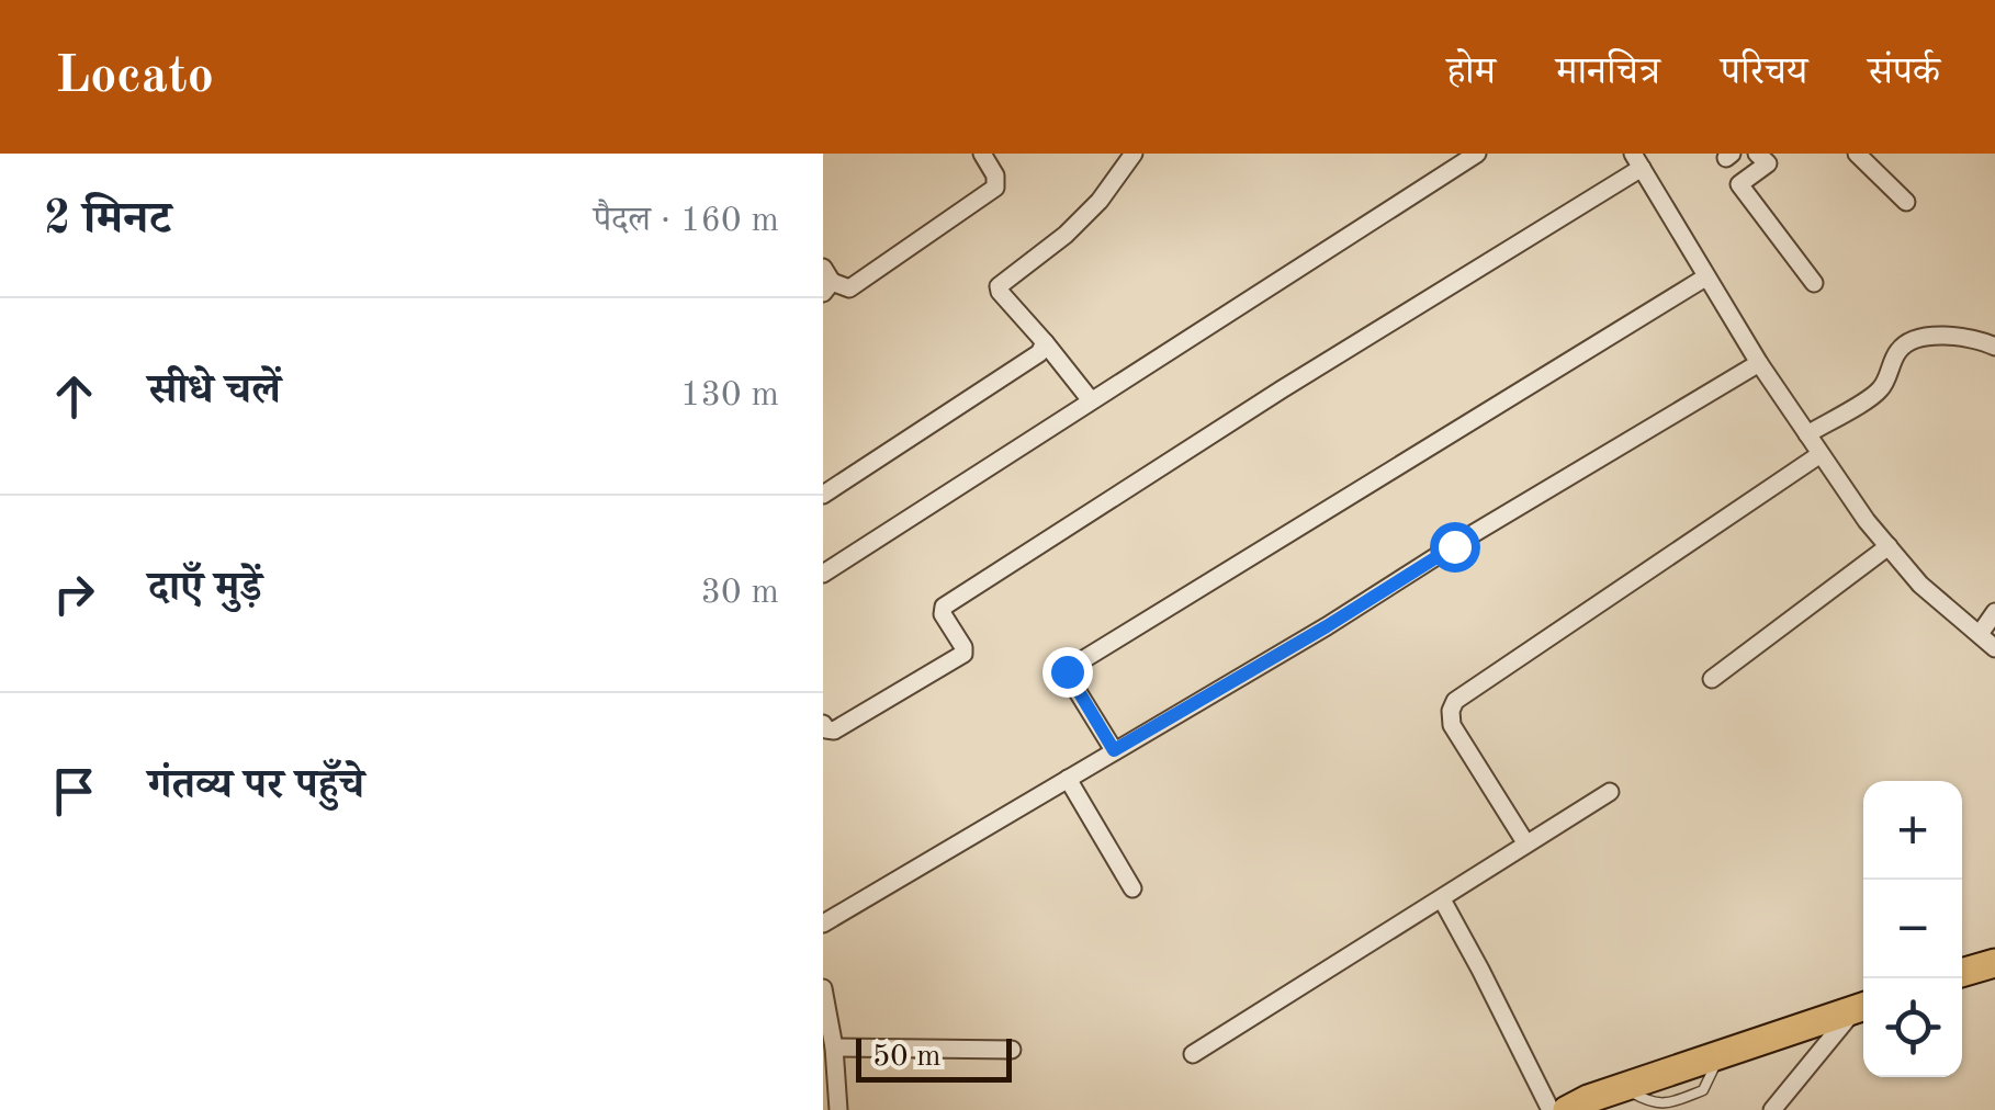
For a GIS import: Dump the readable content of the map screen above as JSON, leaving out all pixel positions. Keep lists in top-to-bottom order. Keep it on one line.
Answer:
{"scale_bar":"50 m","page":{"header":"Locato","nav":["होम","मानचित्र","परिचय","संपर्क"],"heading":["2 मिनट","पैदल · 160 m"],"list":[["सीधे चलें","130 m"],["दाएँ मुड़ें","30 m"],"गंतव्य पर पहुँचे"],"map_buttons":["+","−"],"scale":"50 m"}}
